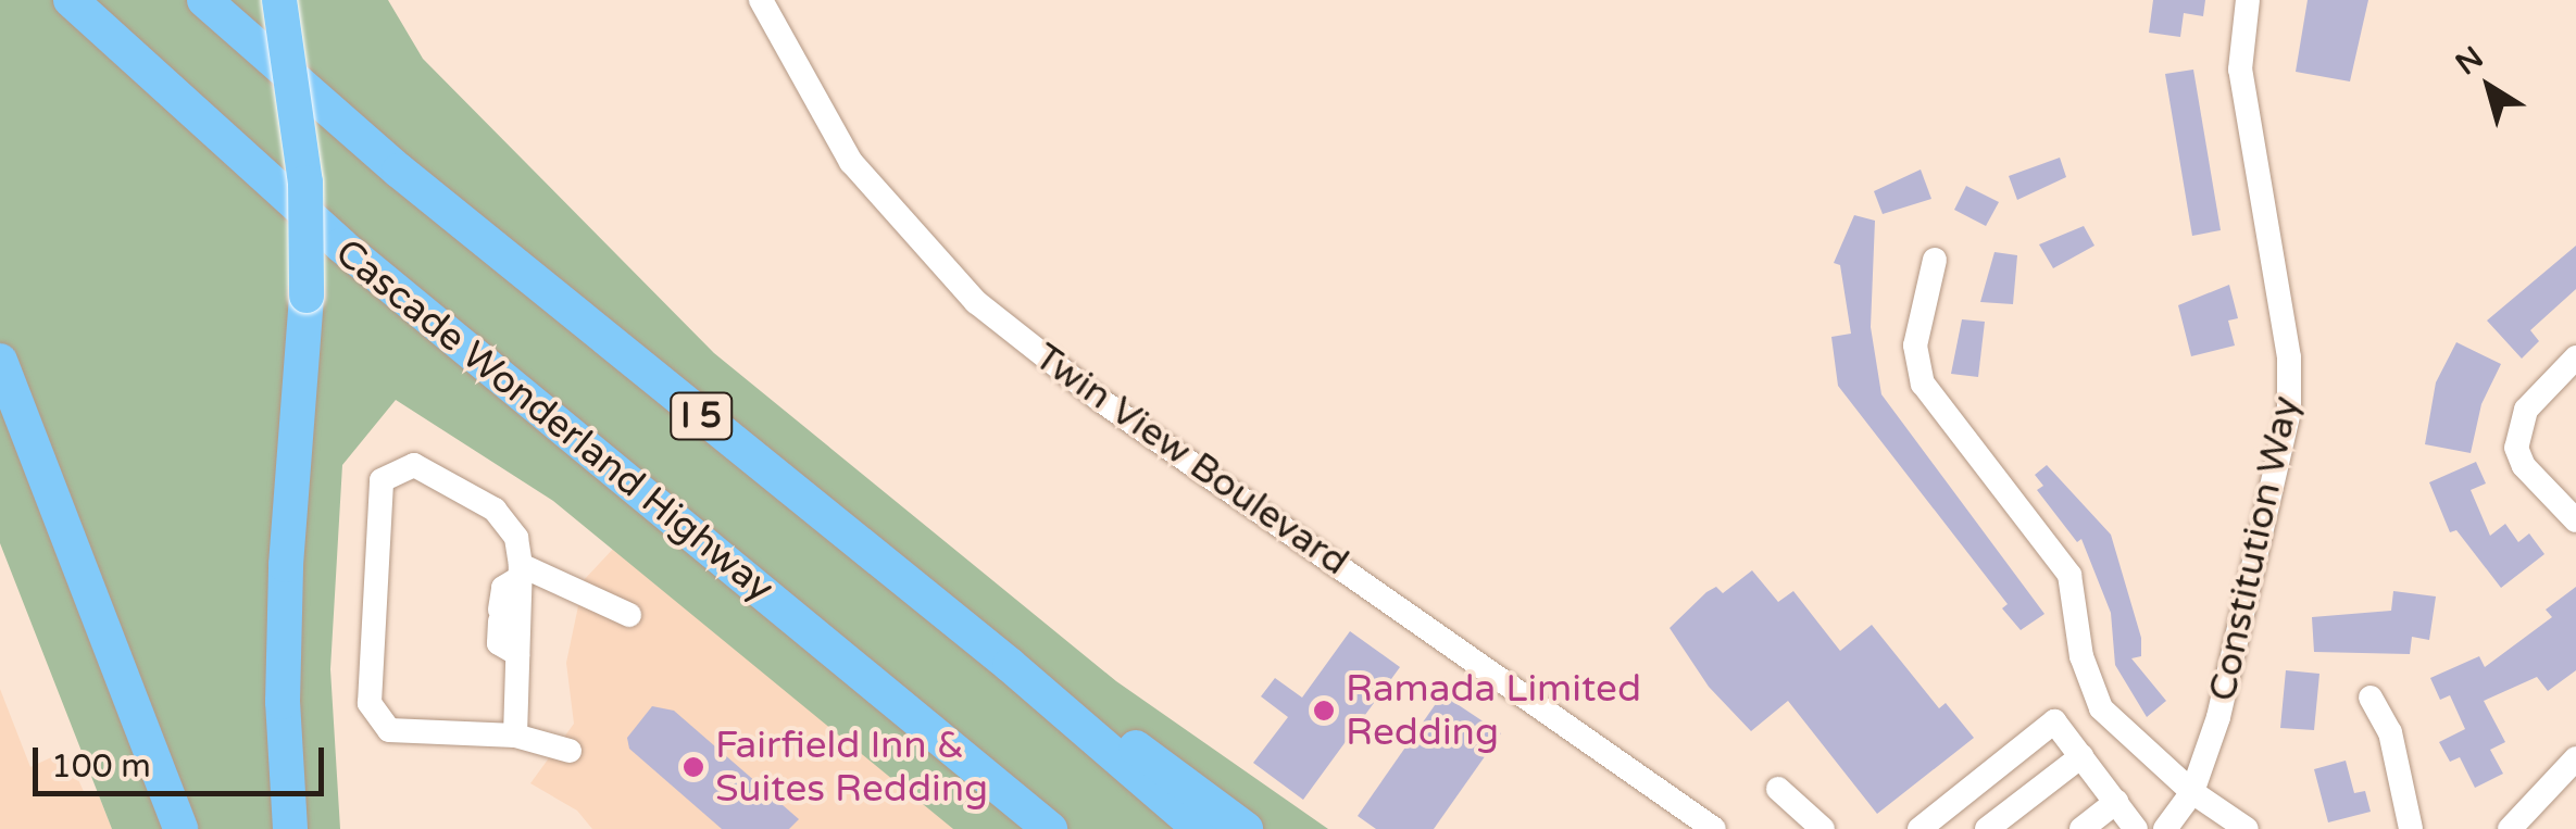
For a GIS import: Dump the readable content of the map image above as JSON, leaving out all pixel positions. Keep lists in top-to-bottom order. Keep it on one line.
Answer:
{"streets":{"highway":["I 5","Cascade Wonderland Highway"],"street":["Twin View Boulevard","Constitution Way"]},"places":["Ramada Limited Redding","Fairfield Inn & Suites Redding"],"scale_bar":"100 m","north":"top left"}
